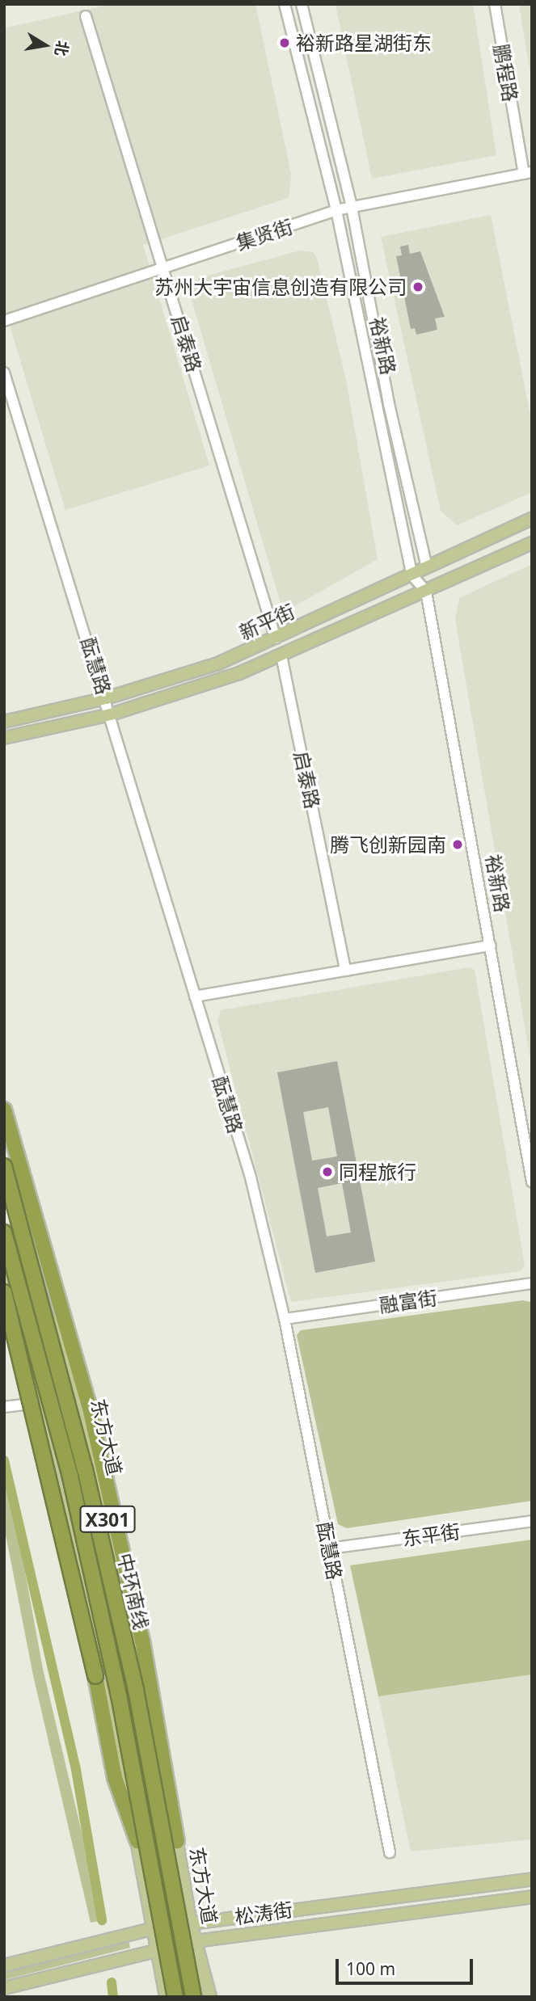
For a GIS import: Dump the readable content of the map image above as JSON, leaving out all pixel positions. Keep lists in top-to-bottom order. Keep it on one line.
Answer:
{"streets":{"highway":["中环南线"],"main road":["裕新路","新平街","东方大道","X301","松涛街"],"street":["鹏程路","集贤街","启泰路","酝慧路","融富街","东平街"]},"crossings":[["鹏程路","集贤街"],["集贤街","启泰路"],["集贤街","裕新路"],["启泰路","新平街"],["裕新路","新平街"],["新平街","酝慧路"],["酝慧路","融富街"],["酝慧路","东平街"],["东方大道","松涛街"],["X301","松涛街"]],"places":["裕新路星湖街东","苏州大宇宙信息创造有限公司","腾飞创新园南","同程旅行"],"scale_bar":"100 m","north":"right"}
